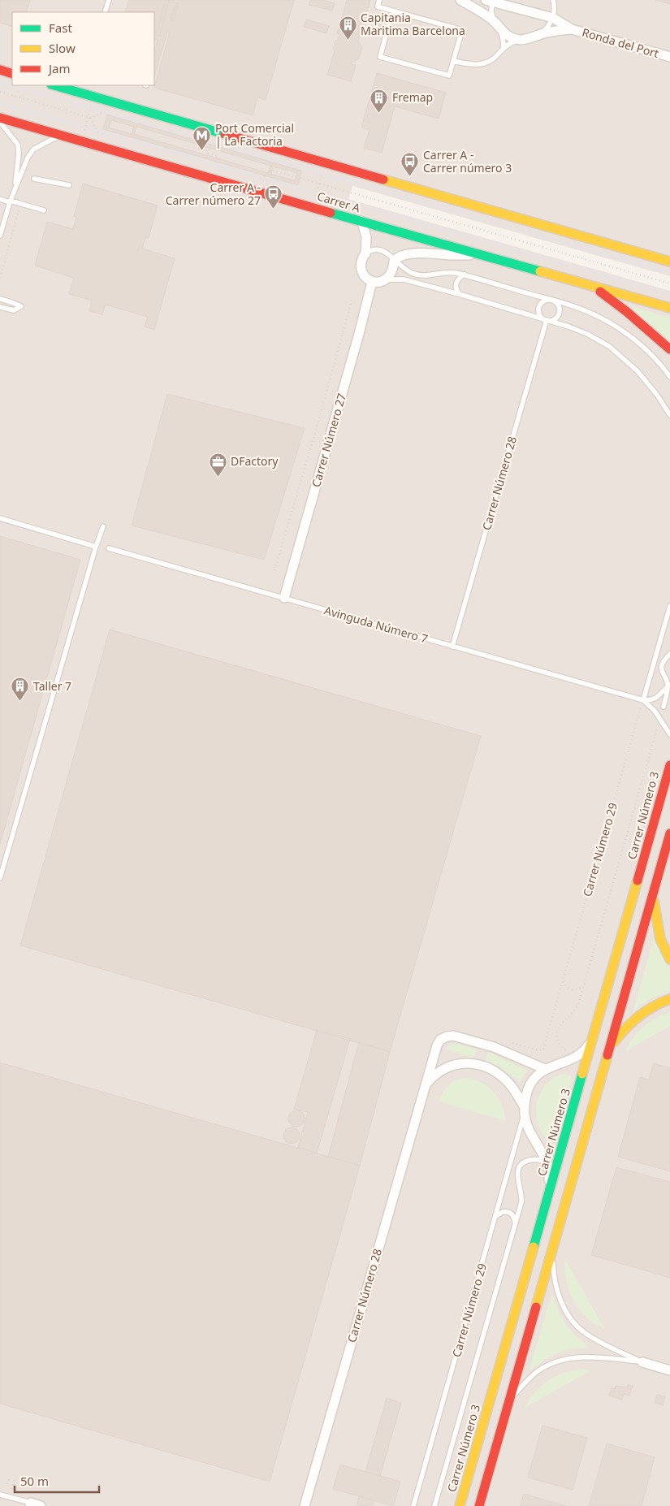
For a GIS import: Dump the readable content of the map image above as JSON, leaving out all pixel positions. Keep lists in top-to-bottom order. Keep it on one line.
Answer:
{"streets":{"main road":["Carrer A","Carrer Número 3"],"street":["Ronda del Port","Carrer Número 27","Carrer Número 28"],"lane":["Avinguda Número 7","Carrer Número 29"]},"crossings":[["Carrer Número 27","Avinguda Número 7"],["Carrer Número 28","Avinguda Número 7"],["Avinguda Número 7","Carrer Número 29"]],"places":{"building":["Capitania Maritima Barcelona","Fremap","Taller 7"],"metro station":["Port Comercial | La Factoria"],"bus stop":["Carrer A - Carrer número 3","Carrer A - Carrer número 27"],"office":["DFactory"]},"legend":["Fast","Slow","Jam"],"scale_bar":"50 m"}
